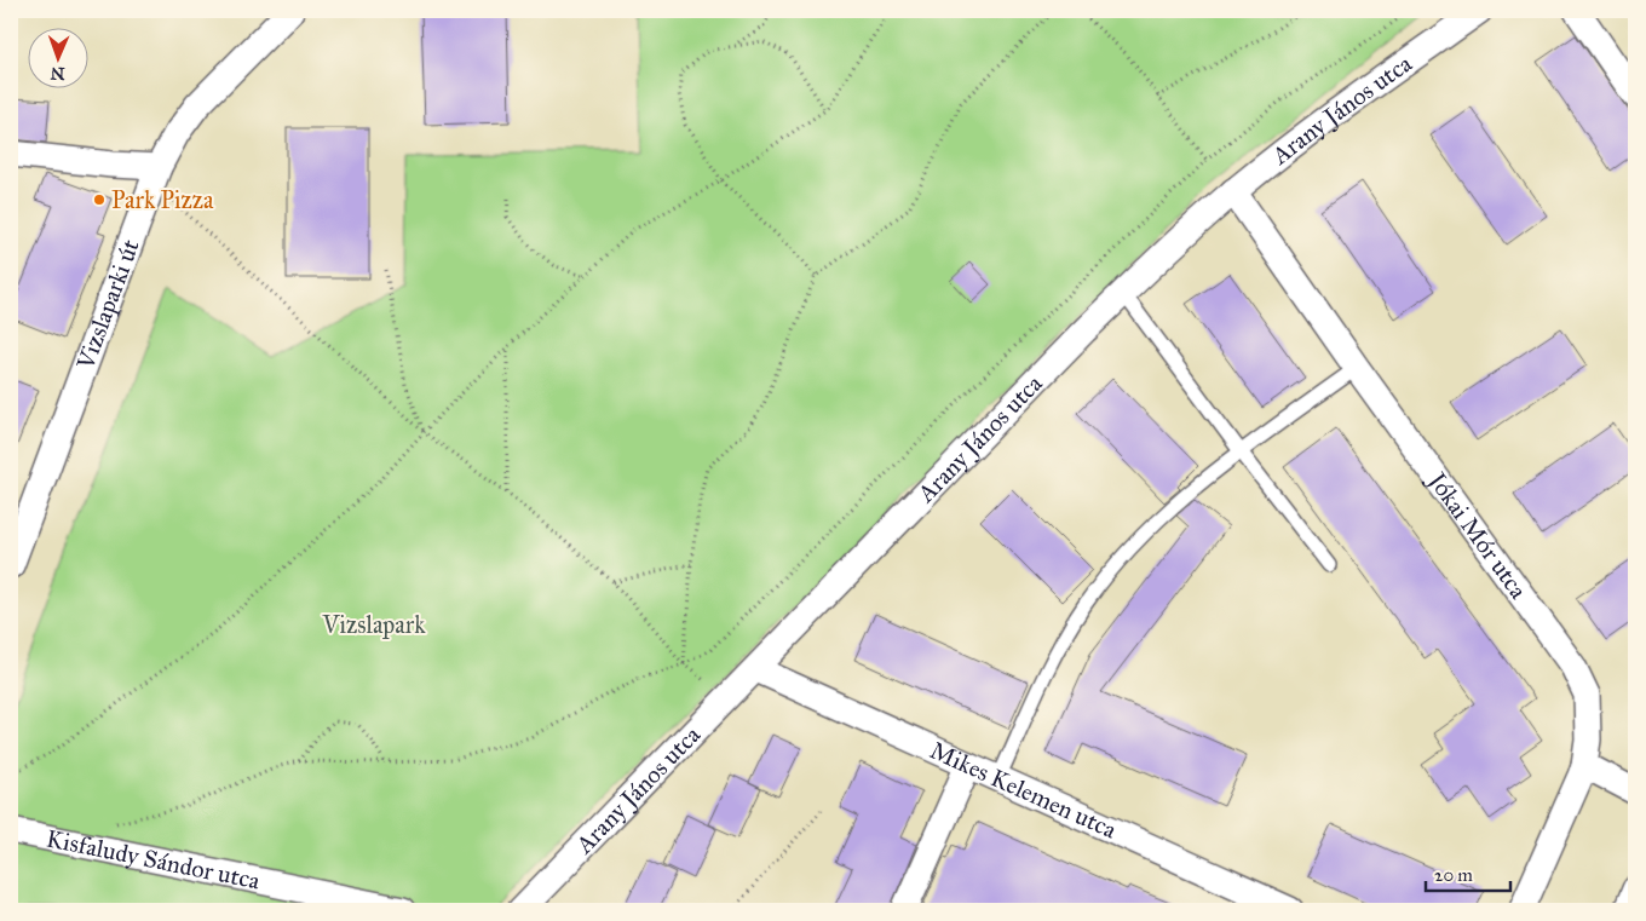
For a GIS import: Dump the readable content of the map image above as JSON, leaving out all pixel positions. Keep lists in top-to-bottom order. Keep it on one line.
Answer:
{"streets":{"street":["Arany János utca","Vizslaparki út","Jókai Mór utca","Mikes Kelemen utca","Kisfaludy Sándor utca"]},"crossings":[["Arany János utca","Jókai Mór utca"],["Arany János utca","Mikes Kelemen utca"]],"parks":["Vizslapark"],"places":["Park Pizza"],"scale_bar":"20 m","north":"bottom"}
